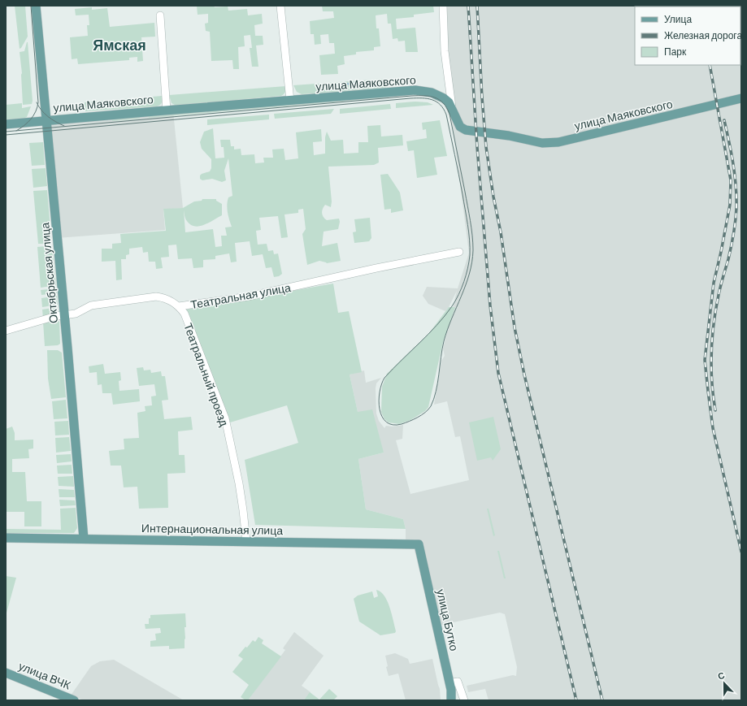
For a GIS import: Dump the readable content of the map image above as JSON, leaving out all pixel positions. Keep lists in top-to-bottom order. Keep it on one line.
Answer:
{"streets":{"main road":["улица Маяковского","Октябрьская улица","Интернациональная улица","улица Бутко","улица ВЧК"],"street":["Театральная улица","Театральный проезд"]},"crossings":[["улица Маяковского","Октябрьская улица"],["Октябрьская улица","Театральная улица"],["Октябрьская улица","Интернациональная улица"],["Театральная улица","Театральный проезд"],["Театральный проезд","Интернациональная улица"],["Интернациональная улица","улица Бутко"]],"districts":["Ямская"],"legend":["Улица","Железная дорога","Парк"],"north":"top"}
